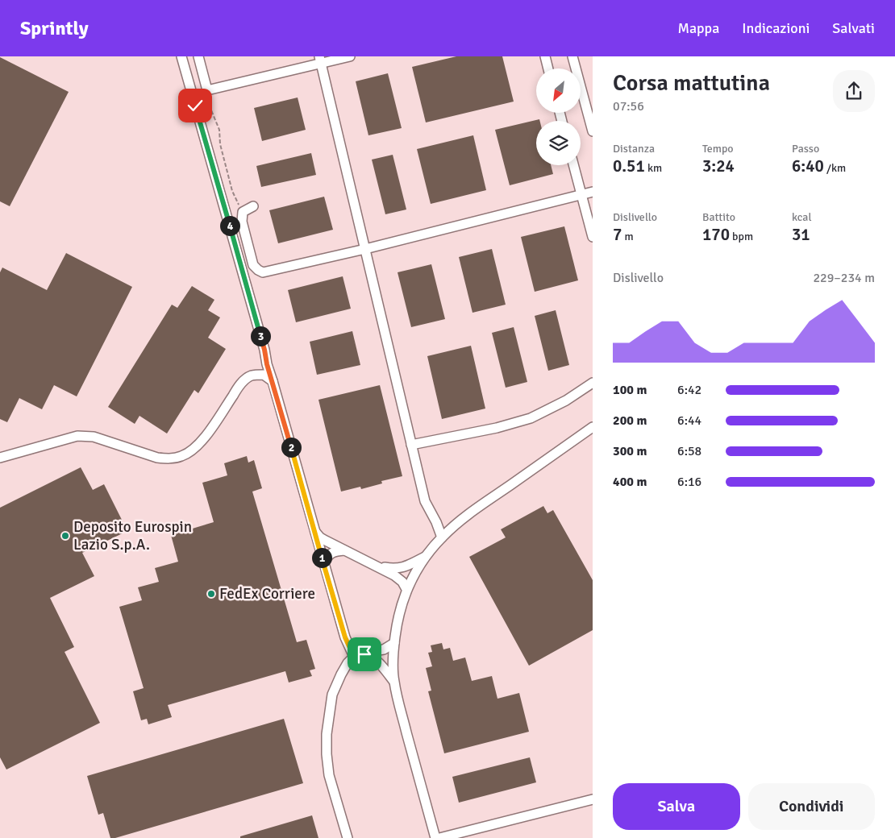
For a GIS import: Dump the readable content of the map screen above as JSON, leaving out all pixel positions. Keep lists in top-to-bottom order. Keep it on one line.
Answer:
{"places":["Deposito Eurospin Lazio S.p.A.","FedEx Corriere"],"north":"bottom left","page":{"header":"Sprintly","nav":["Mappa","Indicazioni","Salvati"],"heading":["Corsa mattutina","07:56"],"stats":[["Distanza","0.51 km"],["Tempo","3:24"],["Passo","6:40 /km"],["Dislivello","7 m"],["Battito","170 bpm"],["kcal","31"]],"pins":["4","3","2","1"],"chart":["Dislivello","229–234 m"],"list":[{"name":"100 m","note":"6:42"},{"name":"200 m","note":"6:44"},{"name":"300 m","note":"6:58"},{"name":"400 m","note":"6:16"}],"buttons":["Salva","Condividi"]}}
